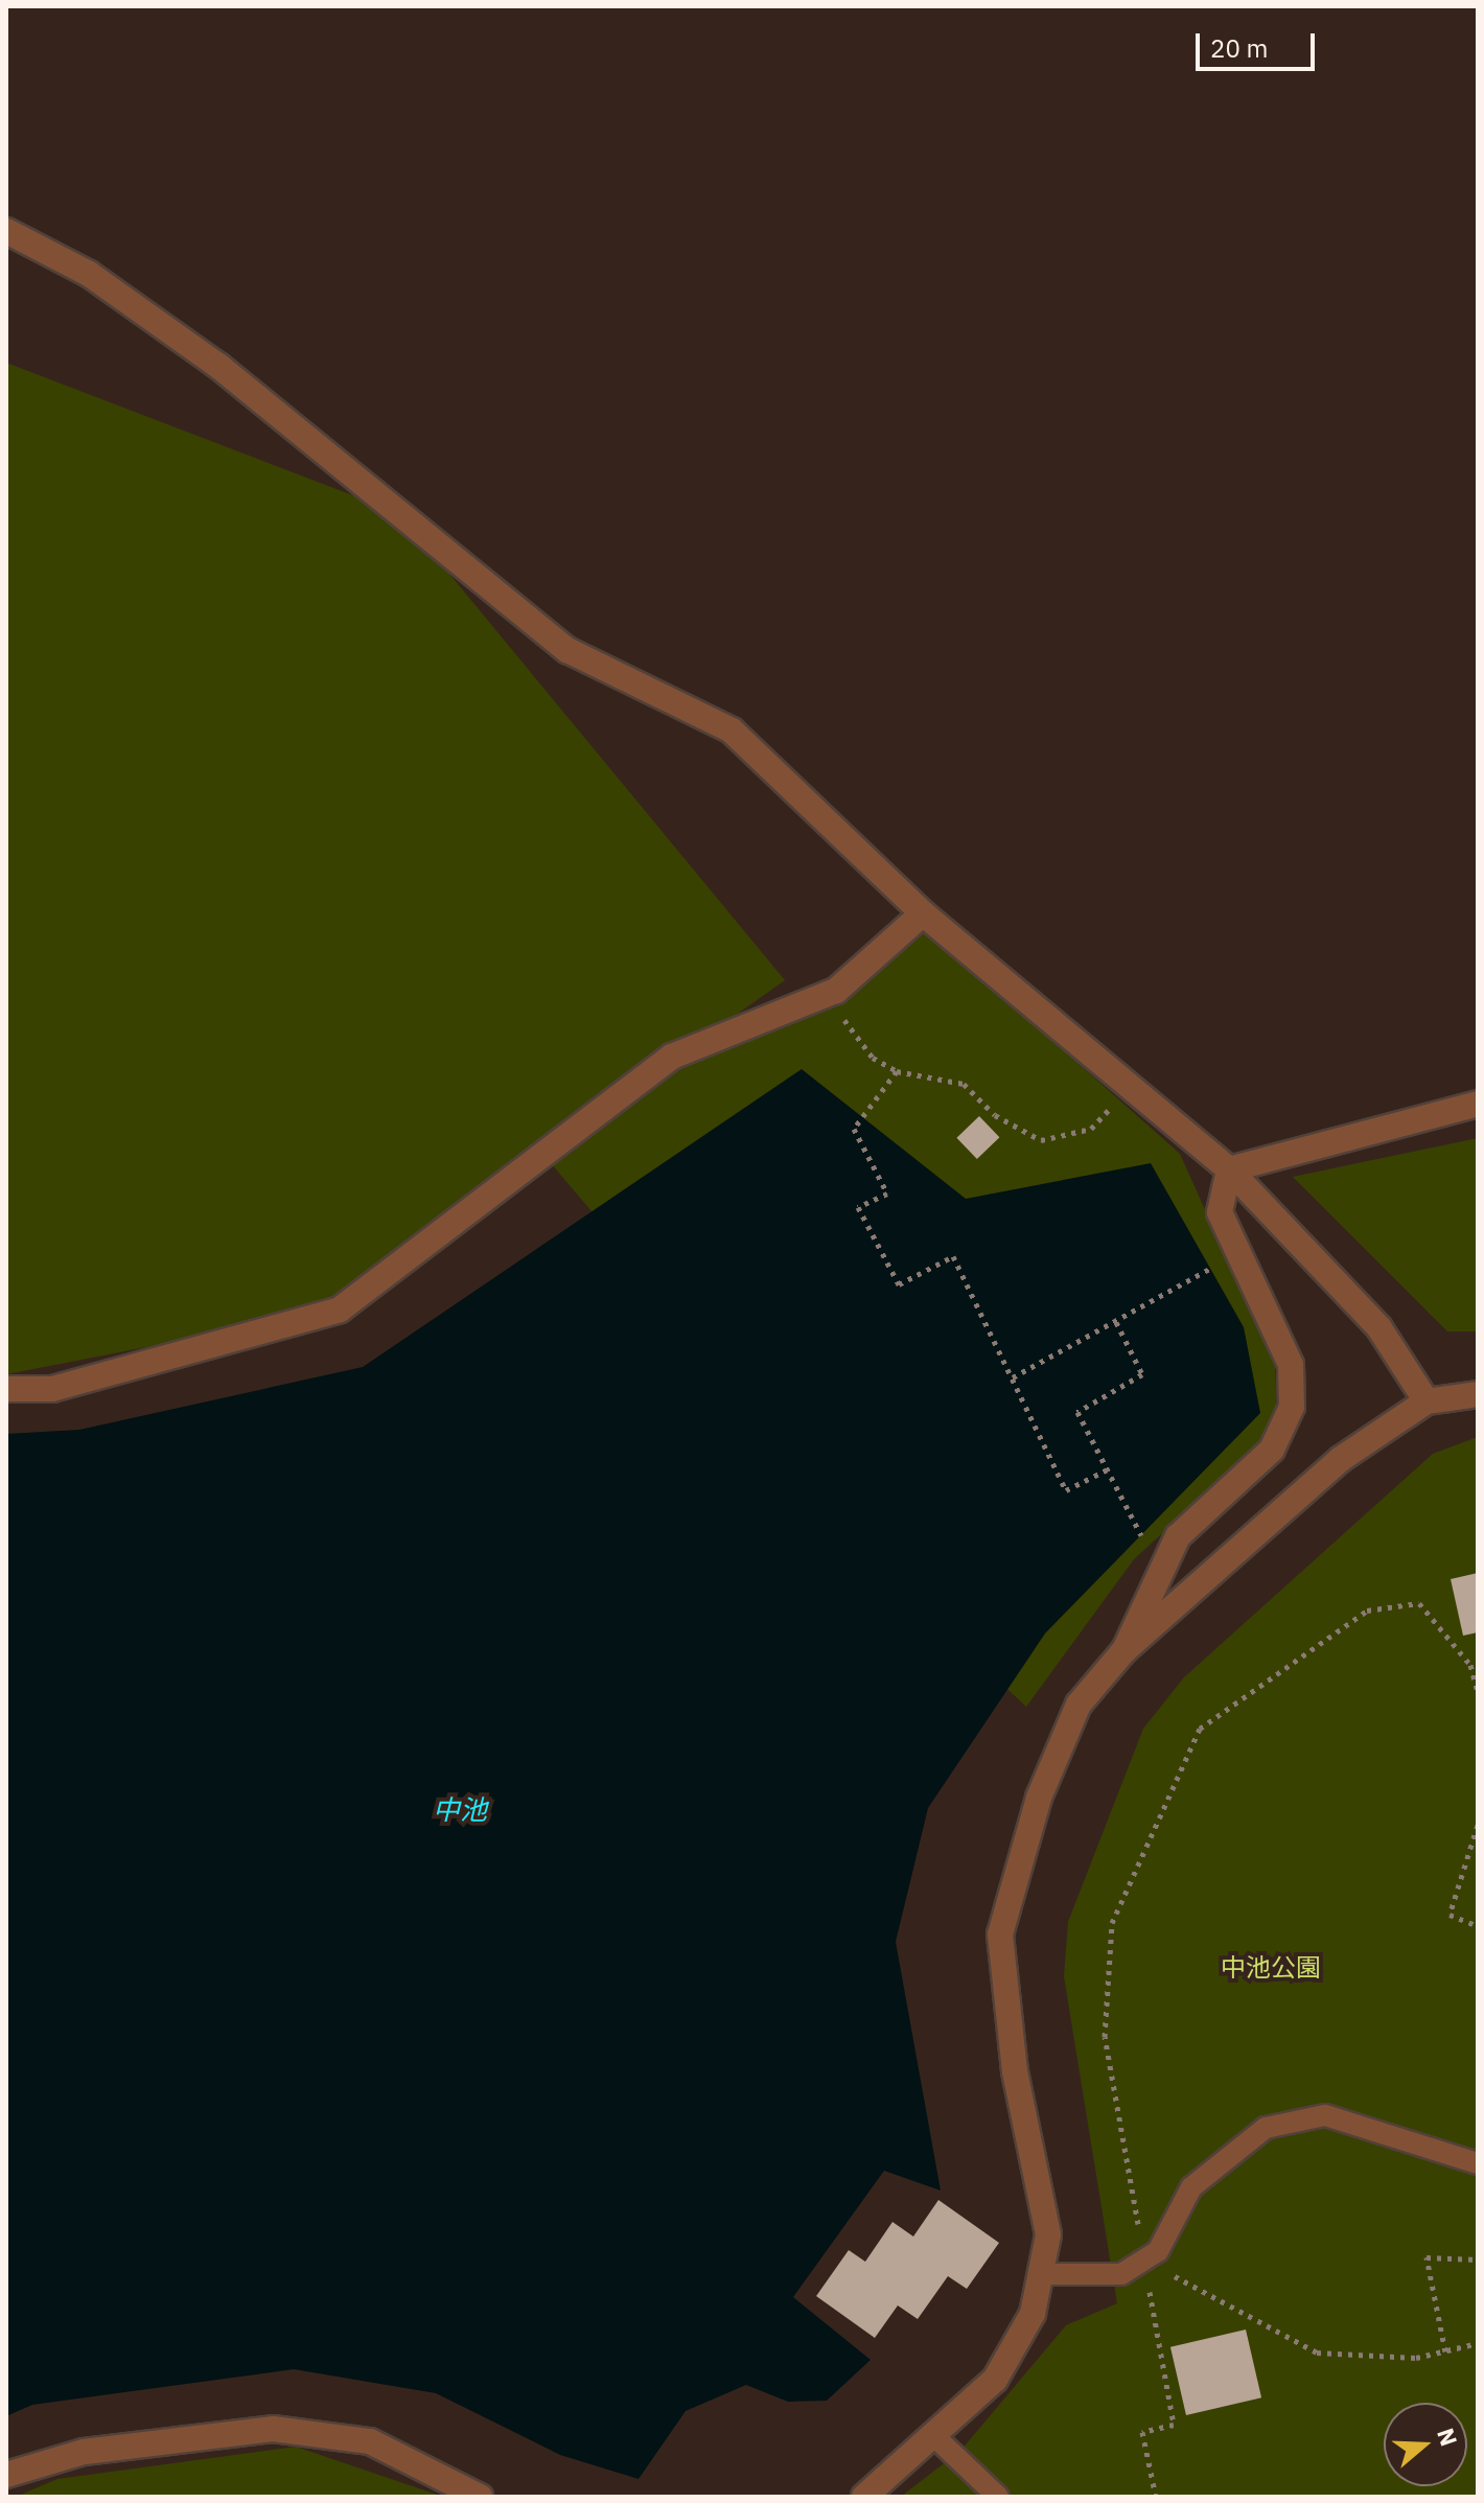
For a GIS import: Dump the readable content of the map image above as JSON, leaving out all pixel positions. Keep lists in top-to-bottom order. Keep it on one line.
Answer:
{"water":["中池"],"parks":["中池公園"],"scale_bar":"20 m","north":"right"}
